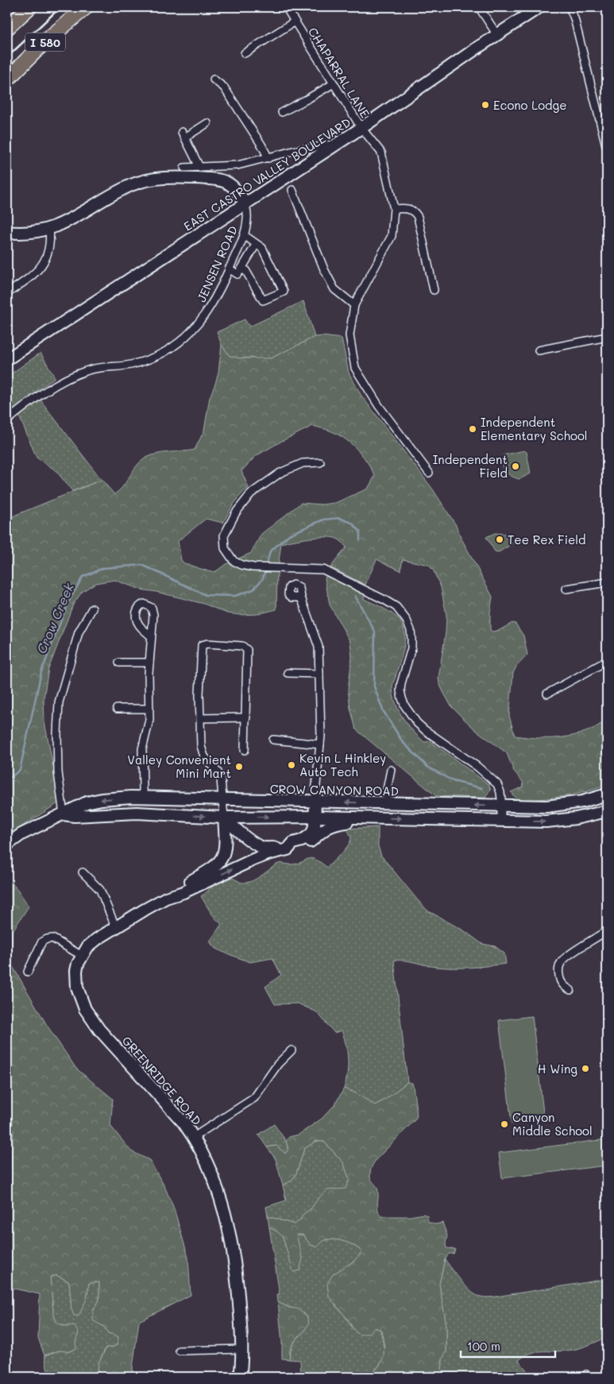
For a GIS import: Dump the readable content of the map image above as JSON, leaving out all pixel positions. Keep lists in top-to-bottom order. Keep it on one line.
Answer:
{"streets":{"highway":["I 580"],"main road":["EAST CASTRO VALLEY BOULEVARD","CROW CANYON ROAD","GREENRIDGE ROAD"],"street":["CHAPARRAL LANE","JENSEN ROAD"]},"crossings":[["CHAPARRAL LANE","EAST CASTRO VALLEY BOULEVARD"],["EAST CASTRO VALLEY BOULEVARD","JENSEN ROAD"],["CROW CANYON ROAD","GREENRIDGE ROAD"]],"water":["Crow Creek"],"places":["Econo Lodge","Independent Elementary School","Independent Field","Tee Rex Field","Kevin L Hinkley Auto Tech","Valley Convenient Mini Mart","H Wing","Canyon Middle School"],"scale_bar":"100 m"}
